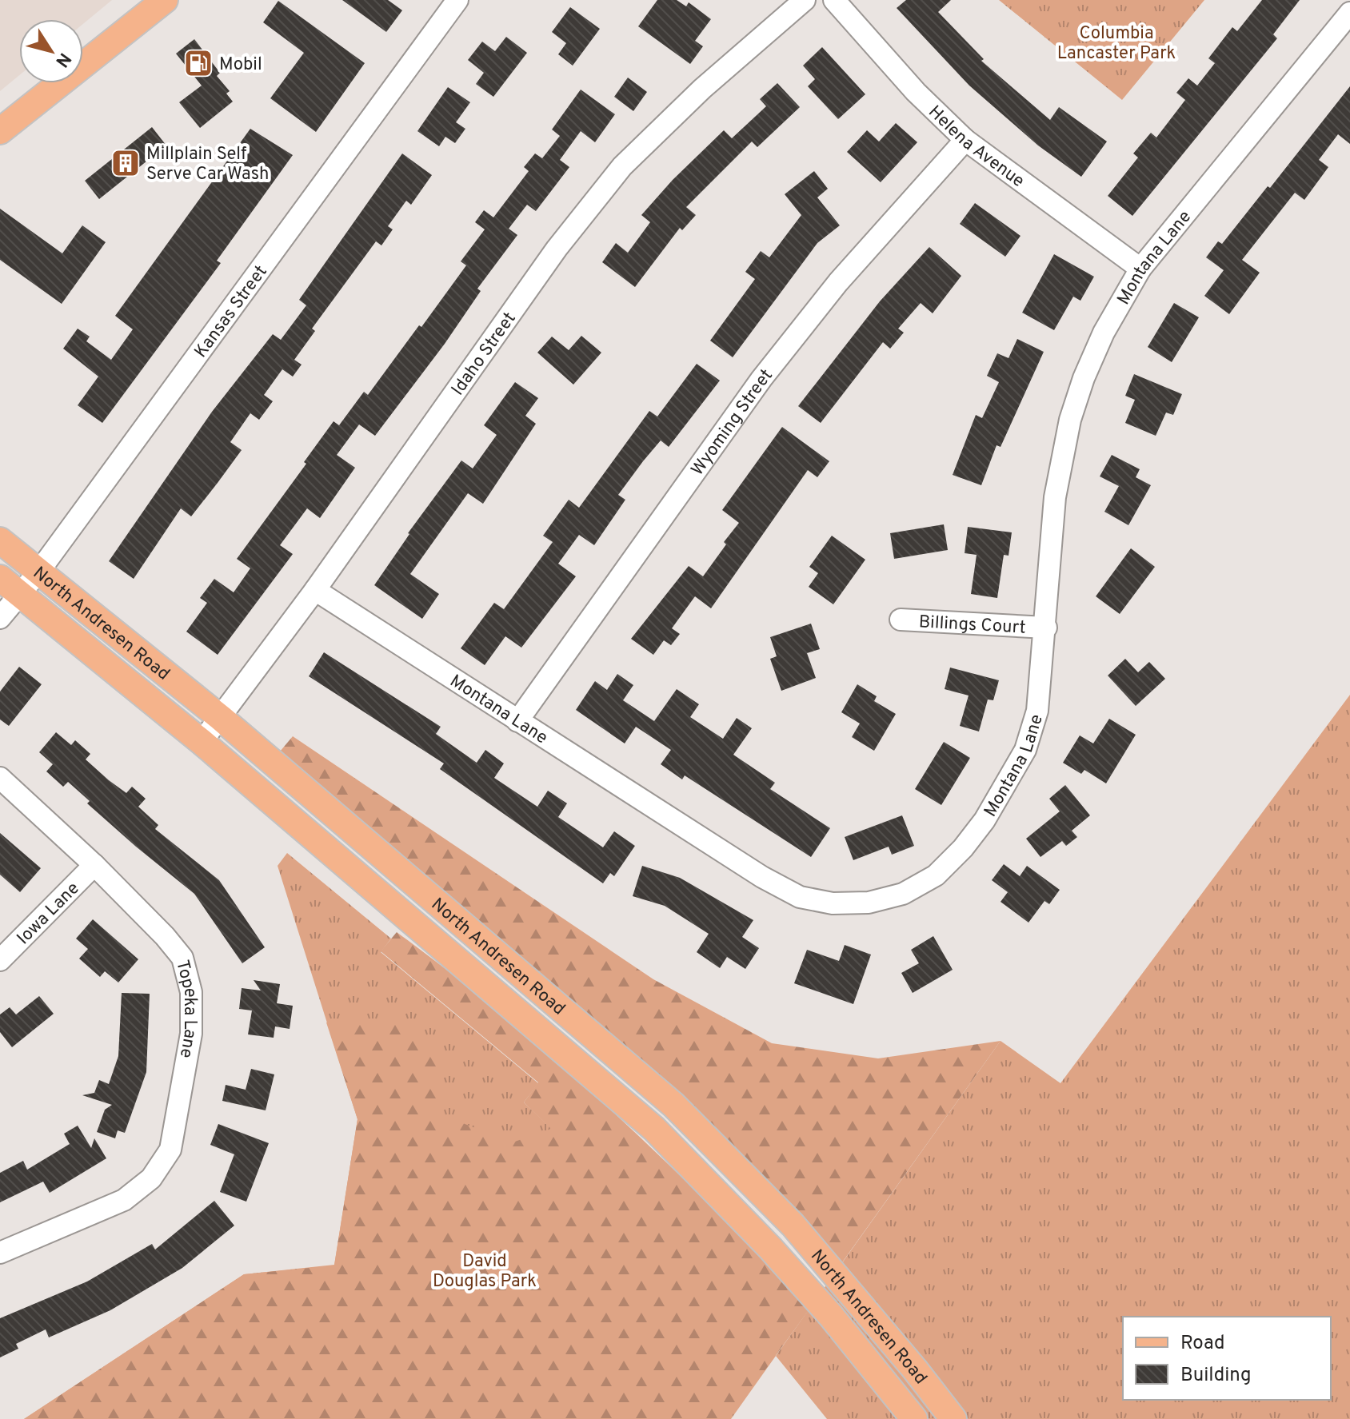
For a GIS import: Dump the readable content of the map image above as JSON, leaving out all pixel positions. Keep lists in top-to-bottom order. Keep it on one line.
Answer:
{"streets":{"main road":["North Andresen Road"],"street":["Helena Avenue","Montana Lane","Kansas Street","Idaho Street","Wyoming Street","Billings Court","Iowa Lane","Topeka Lane"]},"crossings":[["Helena Avenue","Montana Lane"],["Helena Avenue","Wyoming Street"],["Montana Lane","Idaho Street"],["Montana Lane","Wyoming Street"],["Montana Lane","Billings Court"],["Kansas Street","North Andresen Road"],["Idaho Street","North Andresen Road"],["Iowa Lane","Topeka Lane"]],"parks":["Columbia Lancaster Park","David Douglas Park"],"places":{"fuel station":["Mobil"],"building":["Millplain Self Serve Car Wash"]},"legend":["Road","Building"],"north":"bottom right"}
